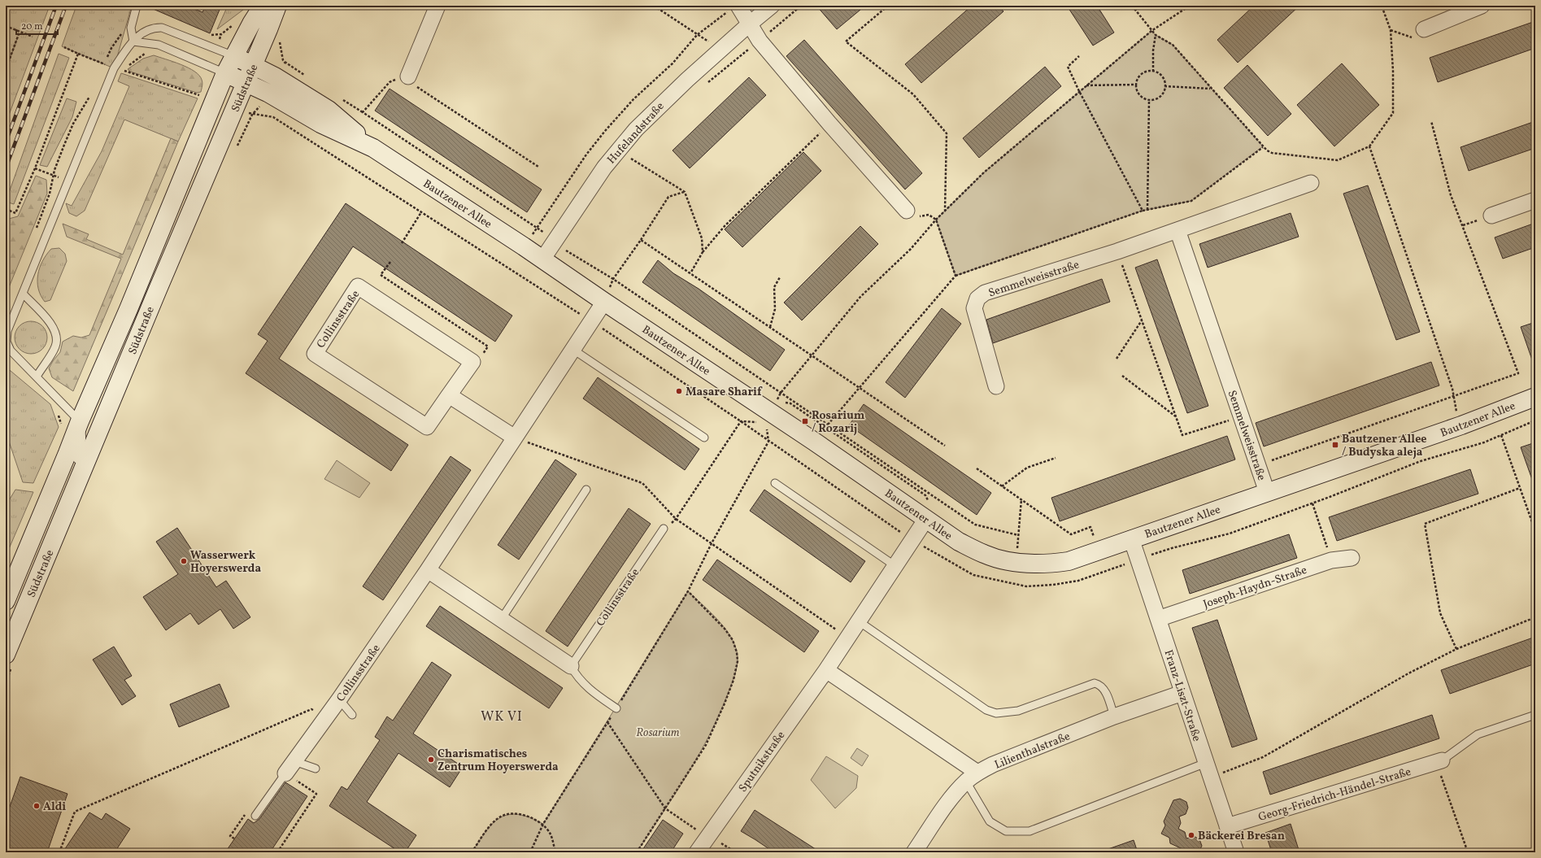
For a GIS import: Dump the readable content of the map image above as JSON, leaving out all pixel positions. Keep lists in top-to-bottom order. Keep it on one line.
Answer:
{"streets":{"street":["Südstraße","Hufelandstraße","Bautzener Allee","Semmelweisstraße","Collinsstraße","Joseph-Haydn-Straße","Franz-Liszt-Straße","Lilienthalstraße","Sputnikstraße","Georg-Friedrich-Händel-Straße"]},"crossings":[["Südstraße","Bautzener Allee"],["Hufelandstraße","Bautzener Allee"],["Bautzener Allee","Semmelweisstraße"],["Bautzener Allee","Collinsstraße"],["Bautzener Allee","Franz-Liszt-Straße"],["Bautzener Allee","Sputnikstraße"],["Joseph-Haydn-Straße","Franz-Liszt-Straße"],["Franz-Liszt-Straße","Lilienthalstraße"],["Franz-Liszt-Straße","Georg-Friedrich-Händel-Straße"]],"districts":["WK VI"],"parks":["Rosarium"],"places":{"other":["Masare Sharif","Wasserwerk Hoyerswerda","Charismatisches Zentrum Hoyerswerda","Aldi","Bäckerei Bresan"],"transit":["Rosarium / Rozarij","Bautzener Allee / Budyska aleja"]},"scale_bar":"20 m"}
